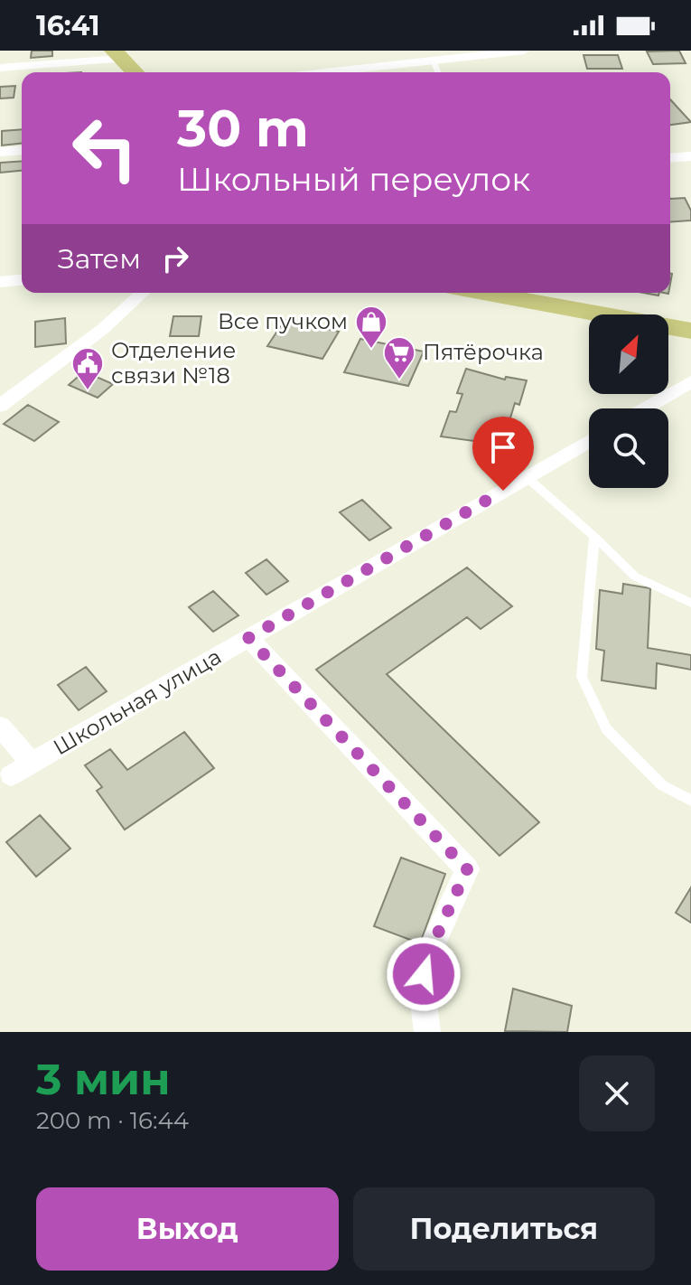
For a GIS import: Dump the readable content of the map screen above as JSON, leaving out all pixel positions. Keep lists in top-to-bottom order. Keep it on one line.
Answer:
{"streets":{"street":["Школьная улица"]},"places":{"shop":["Все пучком"],"supermarket":["Пятёрочка"],"public building":["Отделение связи №18"]},"north":"top right","page":{"status":"16:41","turn":["30 m","Школьный переулок"],"then":"Затем","heading":["3 мин","200 m · 16:44"],"buttons":["Выход","Поделиться"]}}
